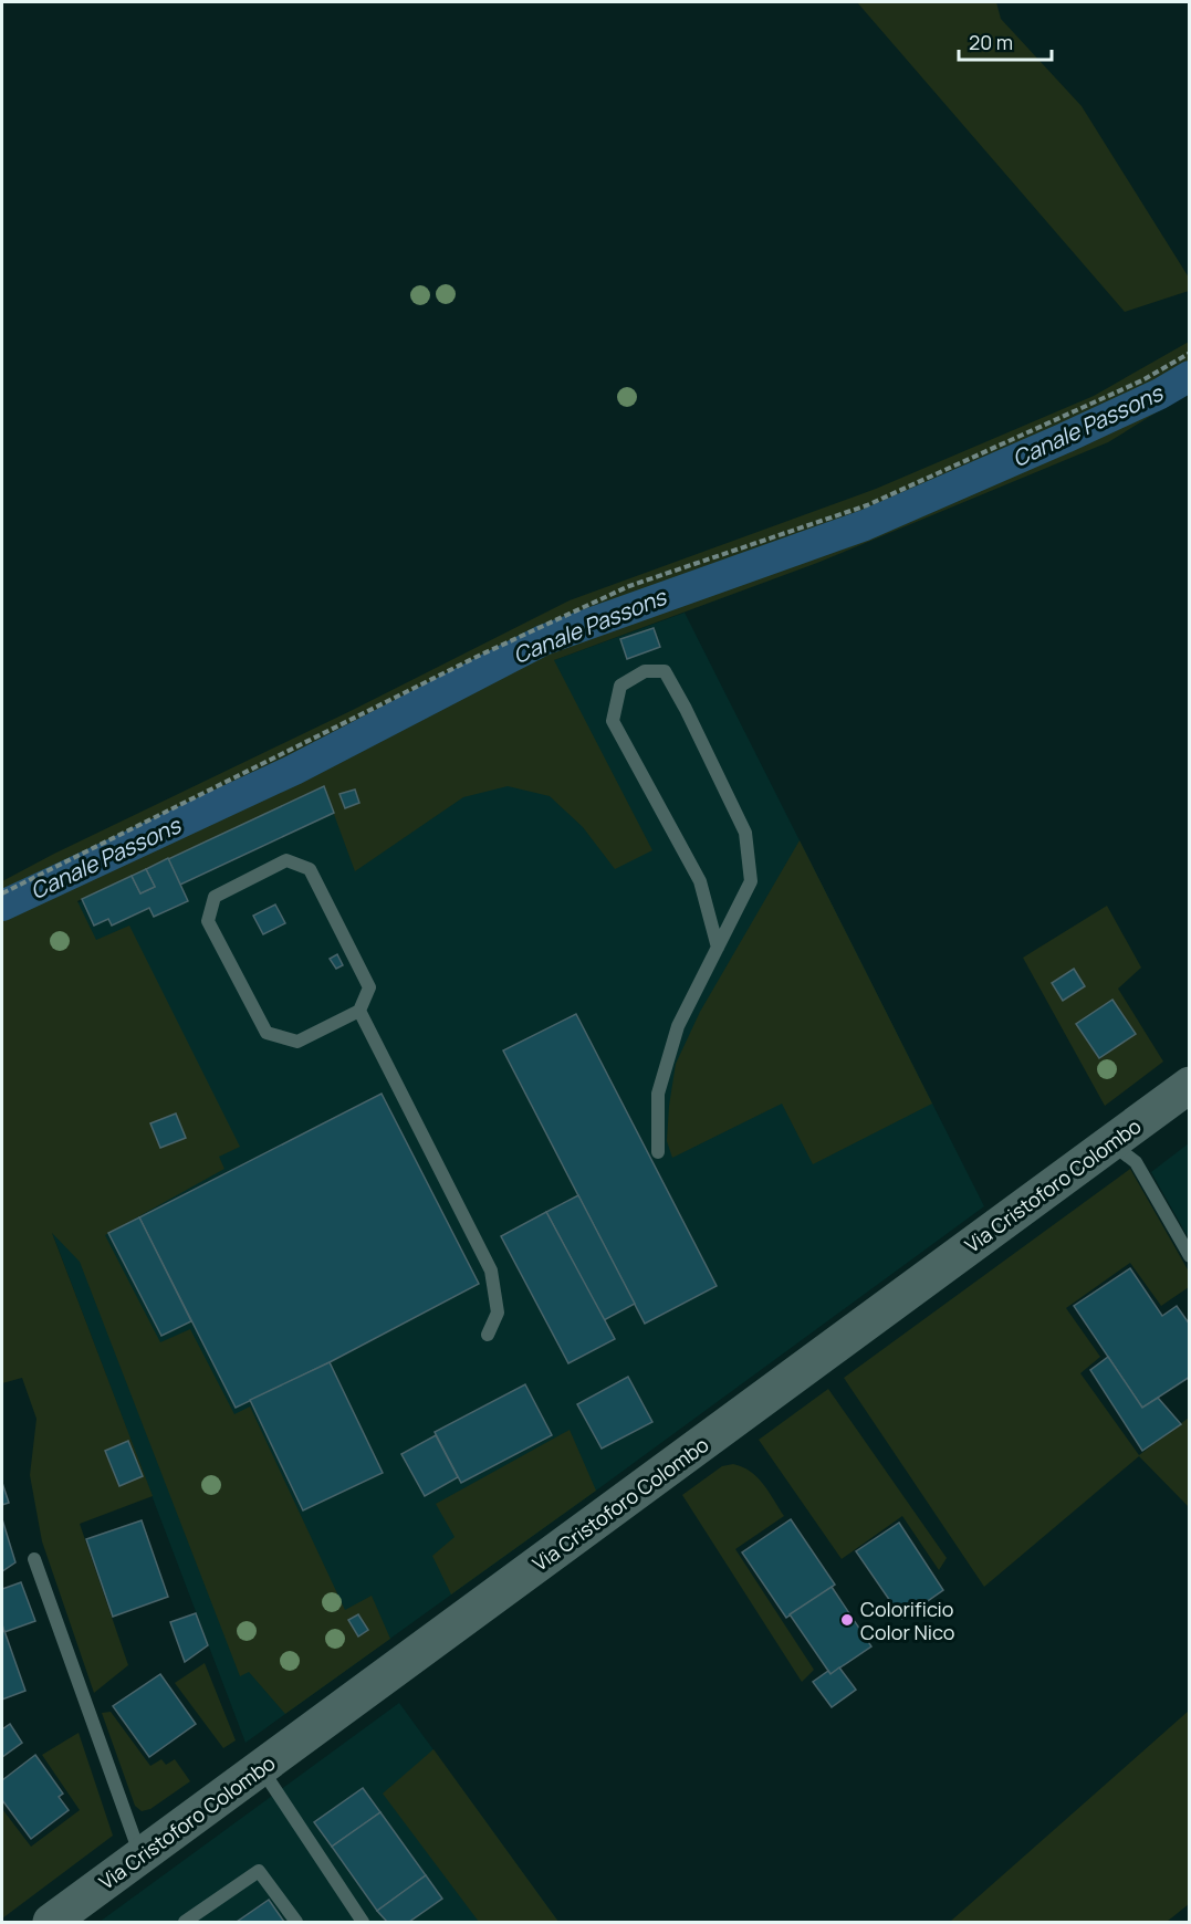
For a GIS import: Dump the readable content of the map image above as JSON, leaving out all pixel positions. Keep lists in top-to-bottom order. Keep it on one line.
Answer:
{"streets":{"main road":["Via Cristoforo Colombo"]},"water":["Canale Passons"],"places":["Colorificio Color Nico"],"scale_bar":"20 m"}
